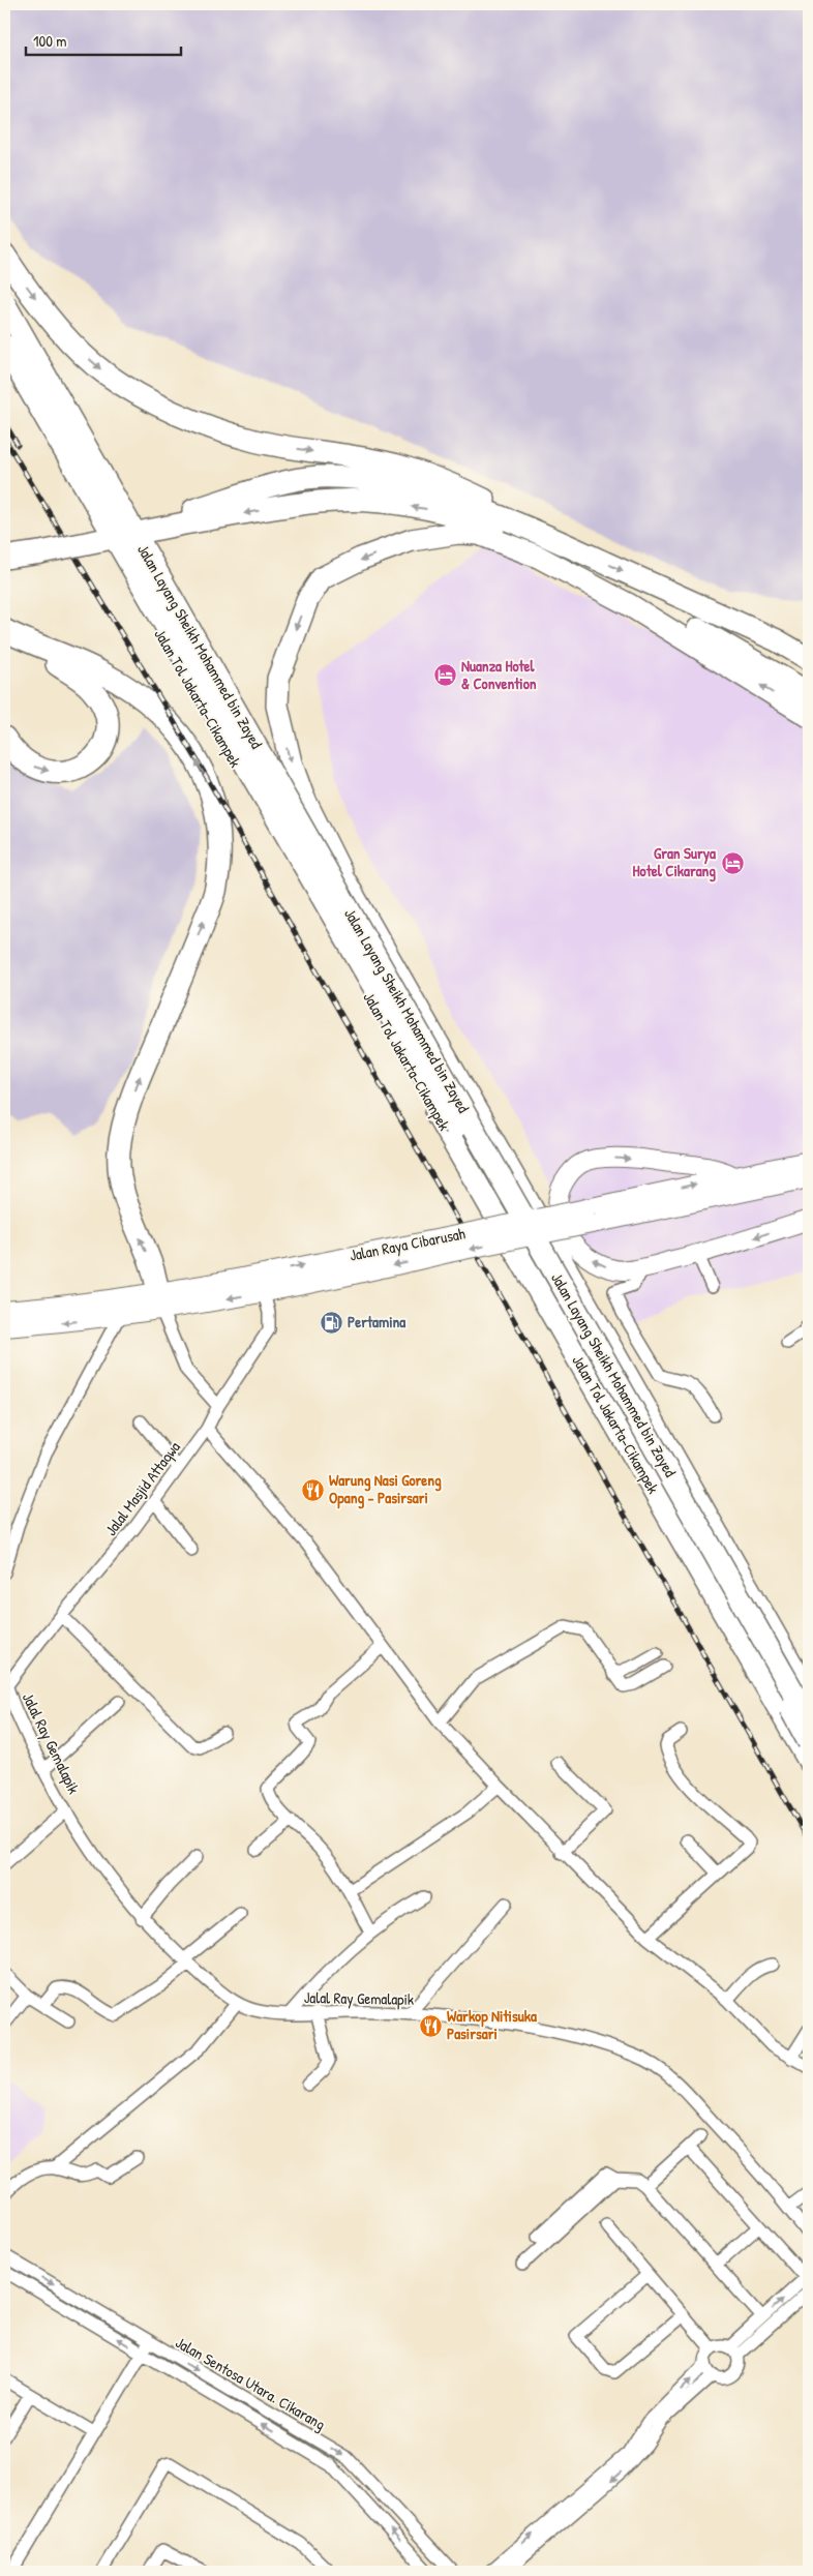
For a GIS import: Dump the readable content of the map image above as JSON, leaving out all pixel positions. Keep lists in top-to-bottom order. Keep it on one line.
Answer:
{"streets":{"highway":["Jalan Layang Sheikh Mohammed bin Zayed","Jalan Tol Jakarta–Cikampek"],"main road":["Jalan Raya Cibarusah"],"street":["Jalal Masjid Attaqwa","Jalal Ray Gemalapik","Jalan Sentosa Utara. Cikarang"]},"crossings":[["Jalan Layang Sheikh Mohammed bin Zayed","Jalan Tol Jakarta–Cikampek"],["Jalan Raya Cibarusah","Jalal Masjid Attaqwa"],["Jalal Masjid Attaqwa","Jalal Ray Gemalapik"]],"places":{"hotel":["Nuanza Hotel & Convention","Gran Surya Hotel Cikarang"],"fuel station":["Pertamina"],"restaurant":["Warung Nasi Goreng Opang - Pasirsari","Warkop Nitisuka Pasirsari"]},"scale_bar":"100 m"}
